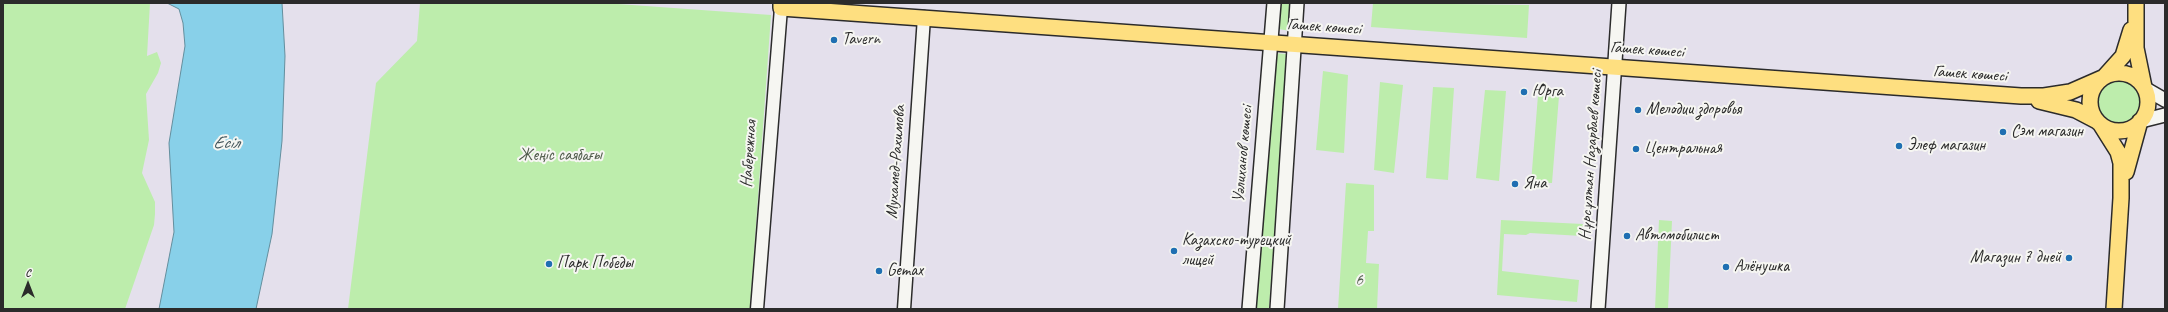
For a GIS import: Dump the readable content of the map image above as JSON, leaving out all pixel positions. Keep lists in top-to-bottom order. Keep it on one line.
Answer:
{"streets":{"main road":["Гашек көшесі","Уәлиханов көшесі","Нұрсұлтан Назарбаев көшесі"],"street":["Набережная","Мухамед-Рахимова"]},"crossings":[["Гашек көшесі","Набережная"],["Гашек көшесі","Уәлиханов көшесі"],["Гашек көшесі","Нұрсұлтан Назарбаев көшесі"],["Гашек көшесі","Мухамед-Рахимова"]],"water":["Есіл"],"parks":["Жеңіс саябағы","6"],"places":["Tavern","Юрга","Мелодии здоровья","Сэм магазин","Элеф магазин","Центральная","Яна","Автомобилист","Казахско-турецкий лицей","Магазин 7 дней","Парк Победы","Алёнушка","Gemax"],"north":"top"}
